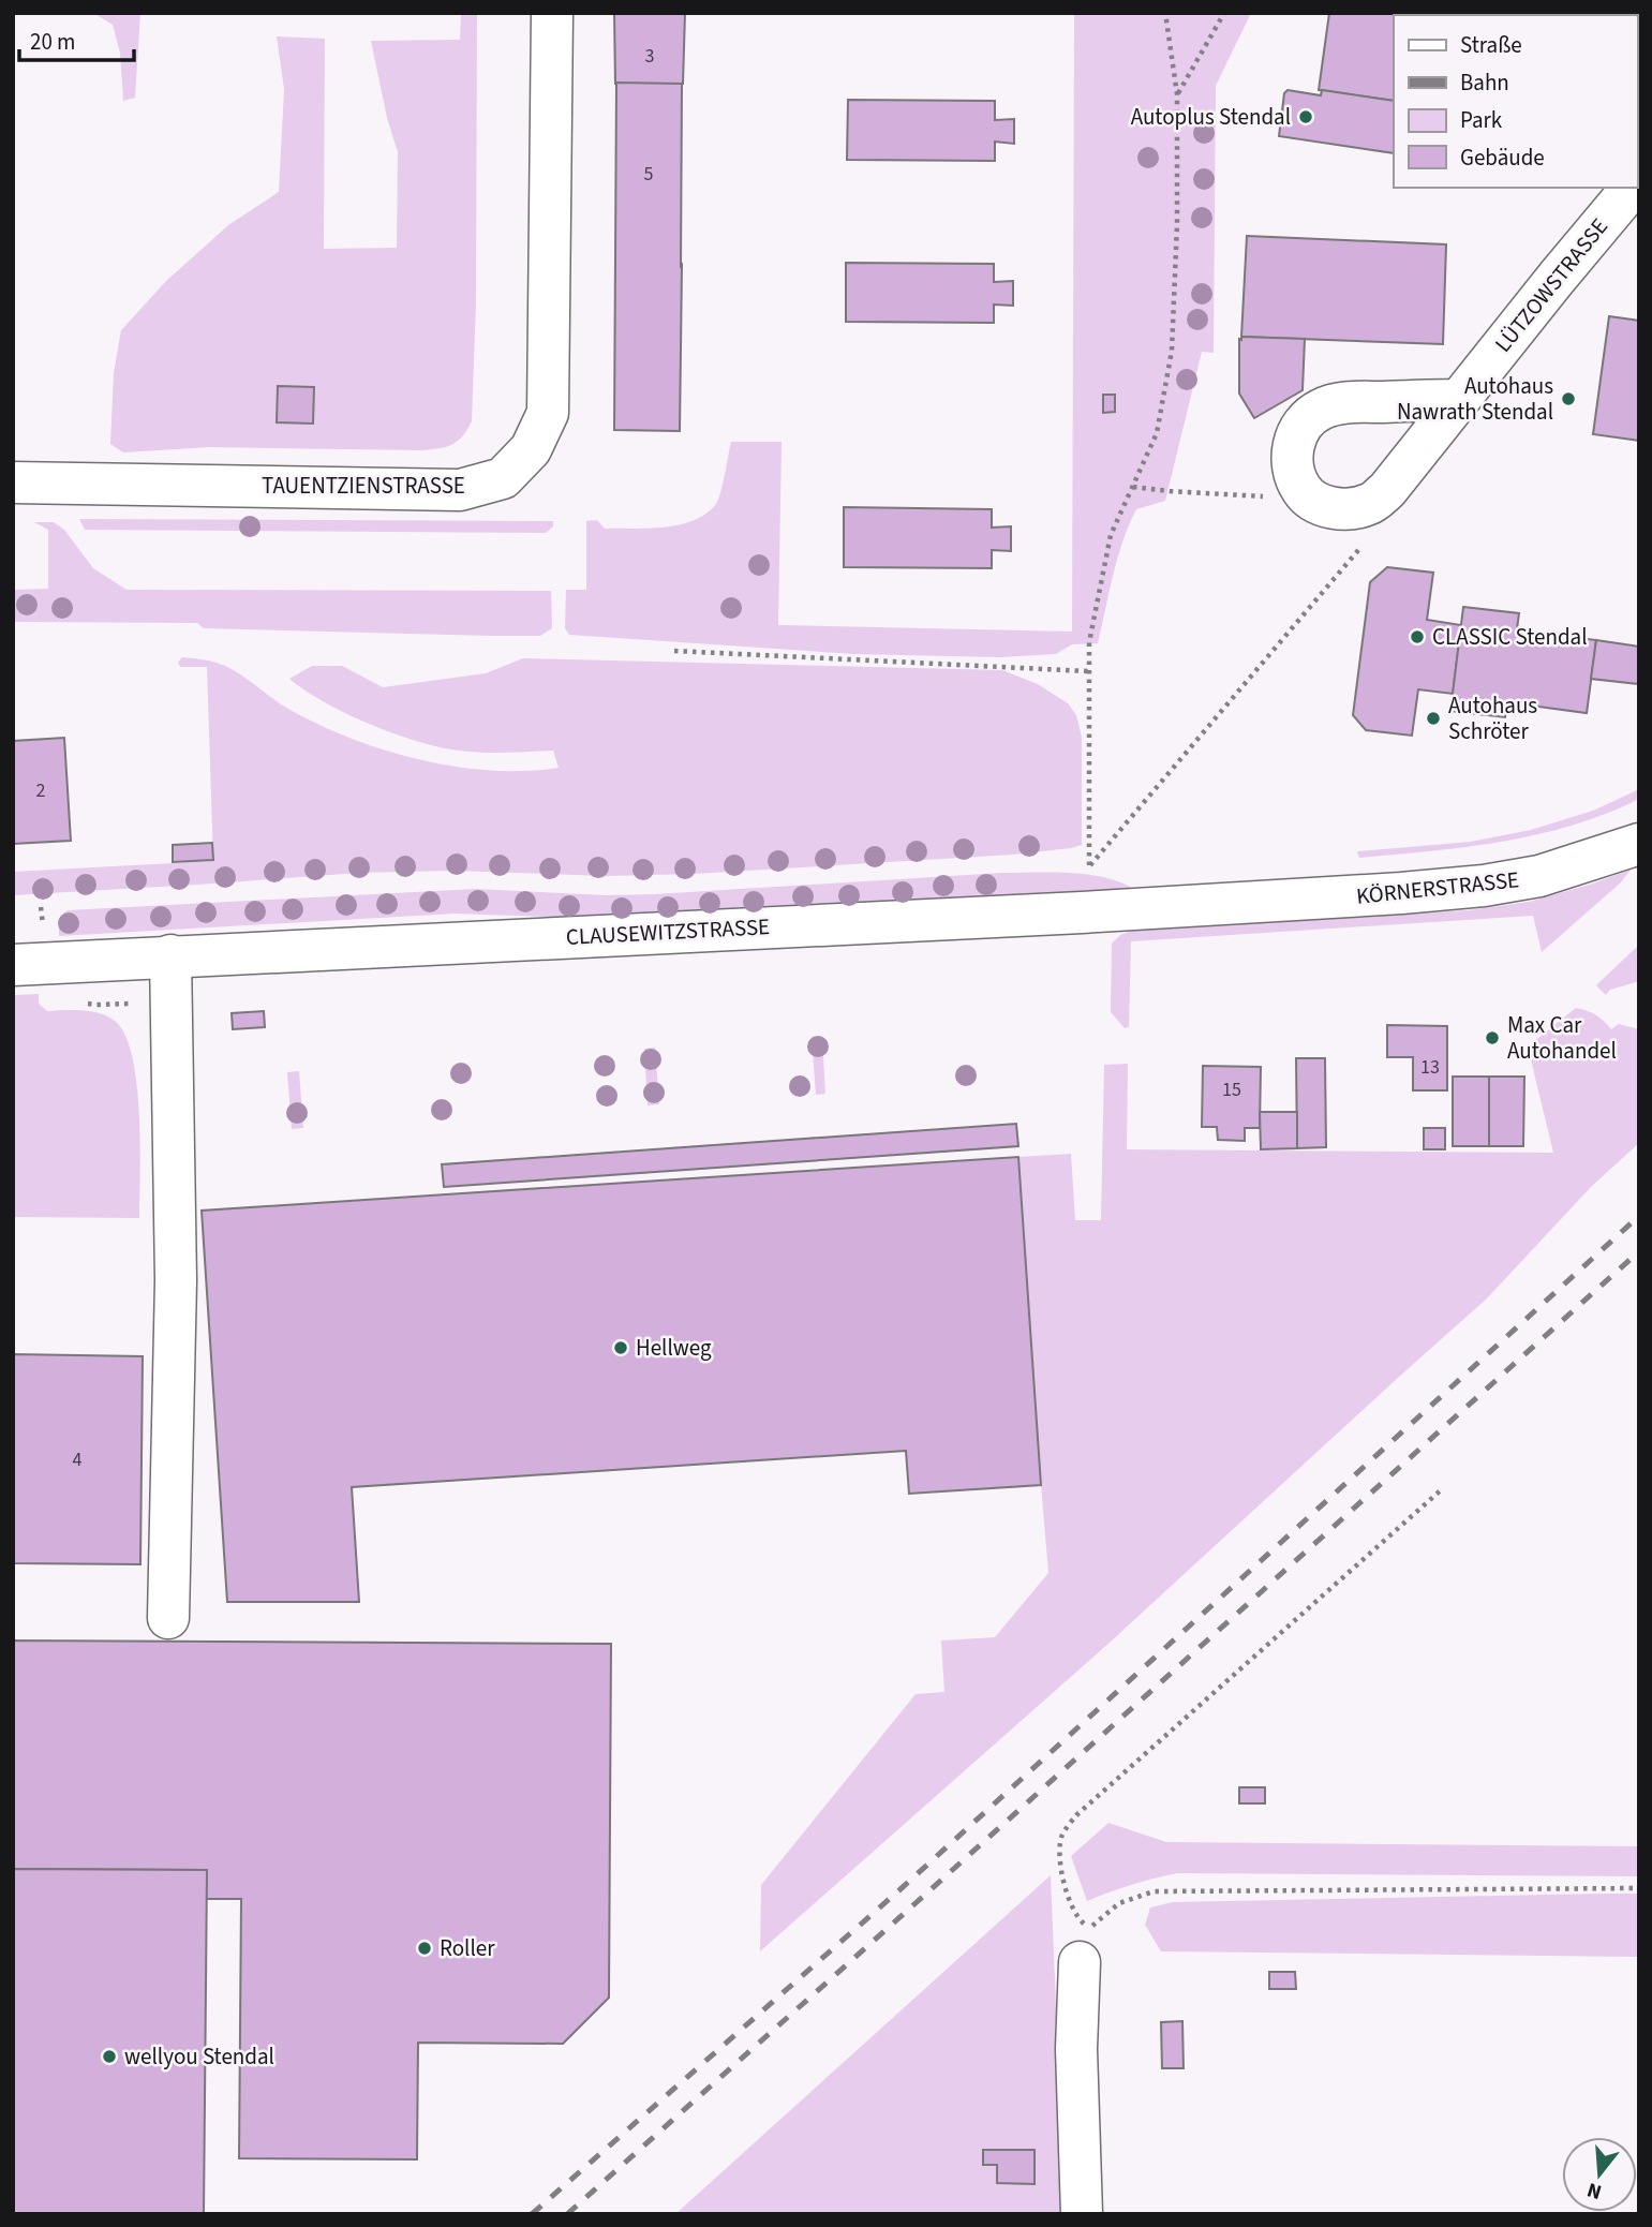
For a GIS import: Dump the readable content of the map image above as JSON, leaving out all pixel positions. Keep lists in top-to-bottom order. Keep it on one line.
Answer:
{"streets":{"street":["LÜTZOWSTRASSE","TAUENTZIENSTRASSE","KÖRNERSTRASSE","CLAUSEWITZSTRASSE"]},"crossings":[["KÖRNERSTRASSE","CLAUSEWITZSTRASSE"]],"places":["Autoplus Stendal","Autohaus Nawrath Stendal","CLASSIC Stendal","Autohaus Schröter","Max Car Autohandel","Hellweg","Roller","wellyou Stendal"],"house_numbers":["3","5","2","13","15","4"],"legend":["Straße","Bahn","Park","Gebäude"],"scale_bar":"20 m","north":"bottom"}
